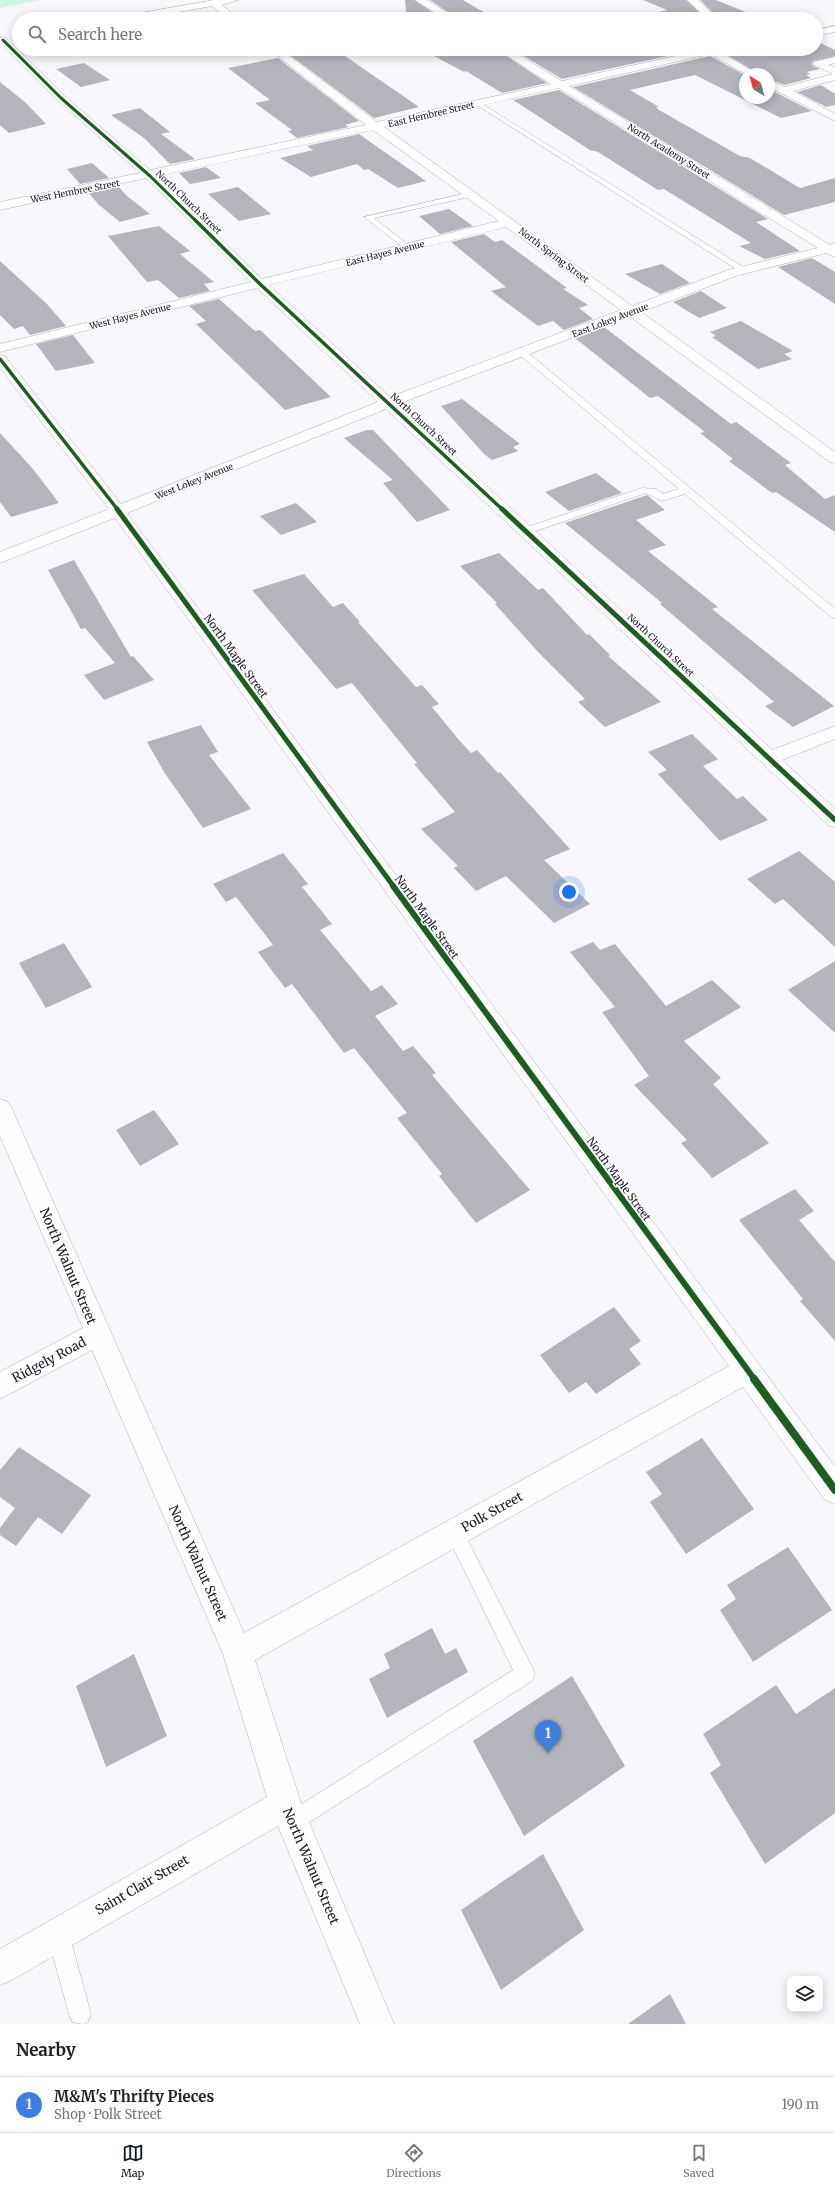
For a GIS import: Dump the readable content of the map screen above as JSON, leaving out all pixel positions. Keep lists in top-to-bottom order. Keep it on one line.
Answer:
{"streets":{"street":["East Hembree Street","North Academy Street","West Hembree Street","North Church Street","East Hayes Avenue","North Spring Street","West Hayes Avenue","East Lokey Avenue","West Lokey Avenue","North Maple Street","North Walnut Street","Ridgely Road","Polk Street","Saint Clair Street"]},"crossings":[["East Hembree Street","North Academy Street"],["East Hembree Street","West Hembree Street"],["East Hembree Street","North Church Street"],["East Hembree Street","North Spring Street"],["North Academy Street","East Lokey Avenue"],["West Hembree Street","North Church Street"],["North Church Street","East Hayes Avenue"],["North Church Street","West Hayes Avenue"],["North Church Street","East Lokey Avenue"],["North Church Street","West Lokey Avenue"],["East Hayes Avenue","North Spring Street"],["East Hayes Avenue","West Hayes Avenue"],["North Spring Street","East Lokey Avenue"],["East Lokey Avenue","West Lokey Avenue"],["West Lokey Avenue","North Maple Street"],["North Maple Street","Polk Street"],["North Walnut Street","Ridgely Road"],["North Walnut Street","Polk Street"],["North Walnut Street","Saint Clair Street"]],"north":"top left","page":{"search":"Search here","pins":"1","heading":"Nearby","list":[{"mark":"1","name":"M&M's Thrifty Pieces","note":"Shop · Polk Street","value":"190 m"}],"nav":["Map","Directions","Saved"]}}
